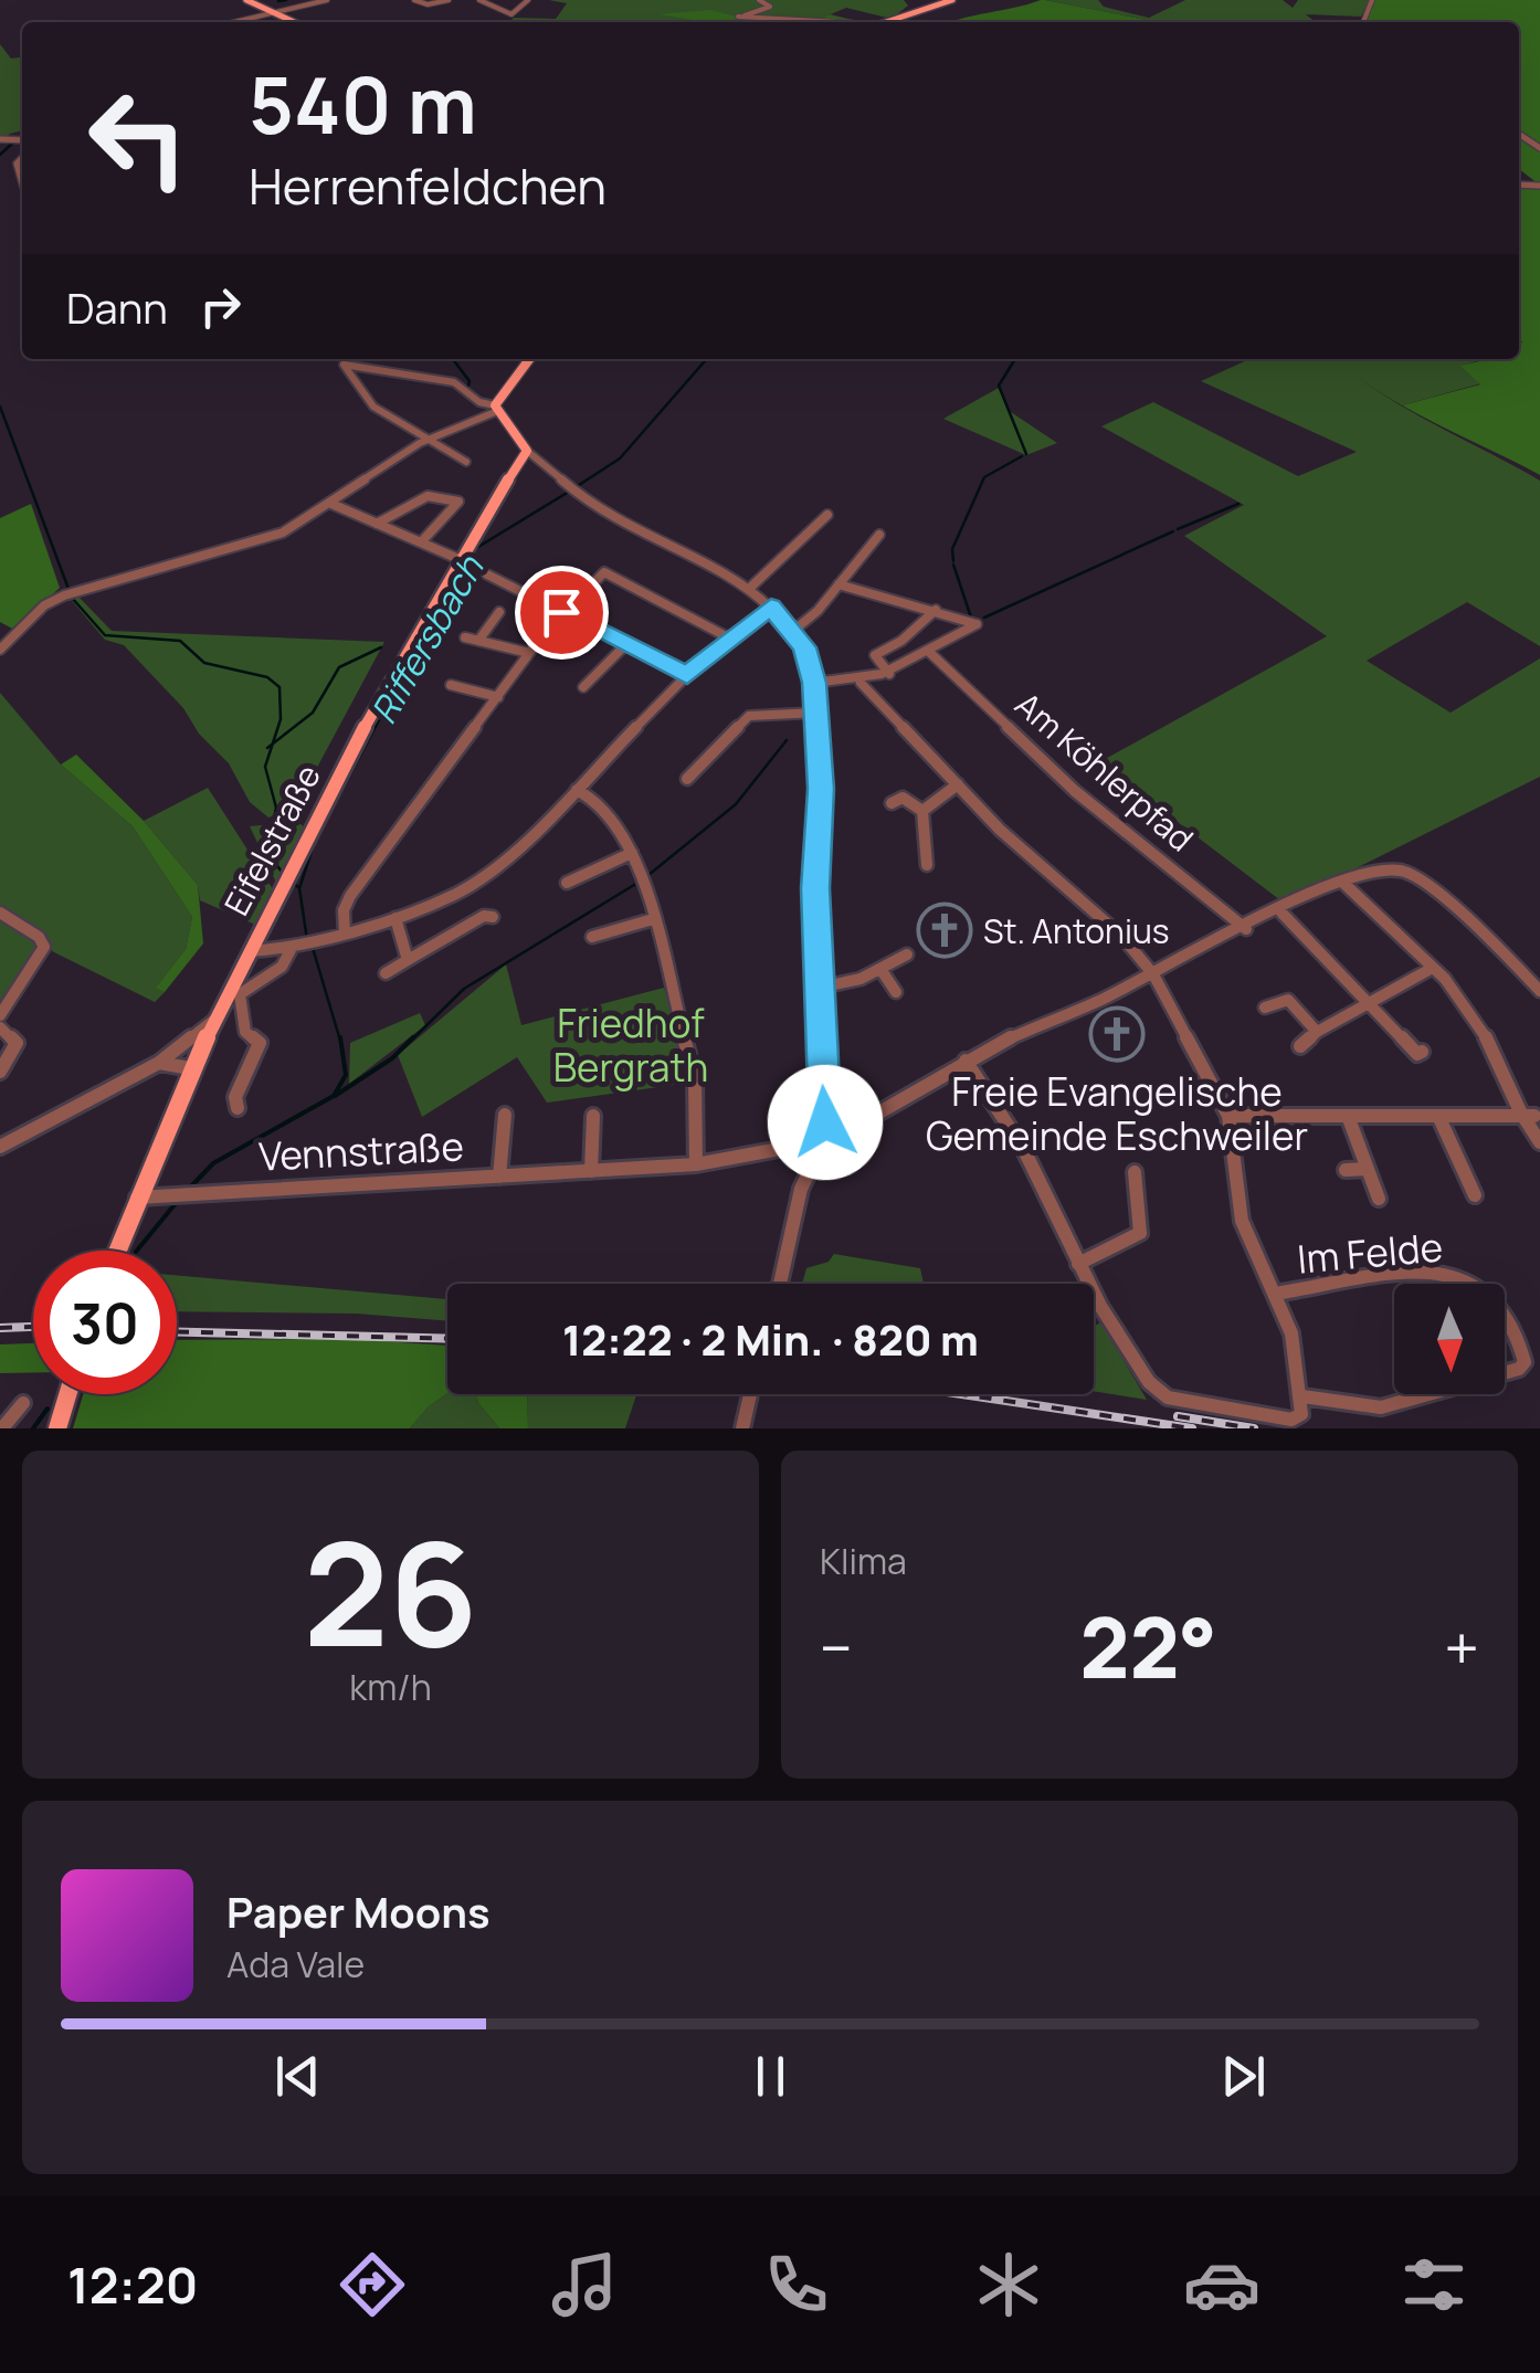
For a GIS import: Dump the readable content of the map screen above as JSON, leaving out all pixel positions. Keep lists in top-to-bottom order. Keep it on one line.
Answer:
{"streets":{"main road":["Eifelstraße"],"street":["Am Köhlerpfad","Vennstraße","Im Felde"]},"crossings":[["Eifelstraße","Vennstraße"]],"water":["Riffersbach"],"parks":["Friedhof Bergrath"],"places":{"church":["St. Antonius","Freie Evangelische Gemeinde Eschweiler"]},"north":"bottom","page":{"turn":["540 m","Herrenfeldchen"],"then":"Dann","limit":"30","trip":"12:22 · 2 Min. · 820 m","tile":[["26","km/h"],"Klima"],"heat":["−","22°","+"],"song":["Paper Moons","Ada Vale"],"tabs":"12:20"}}
